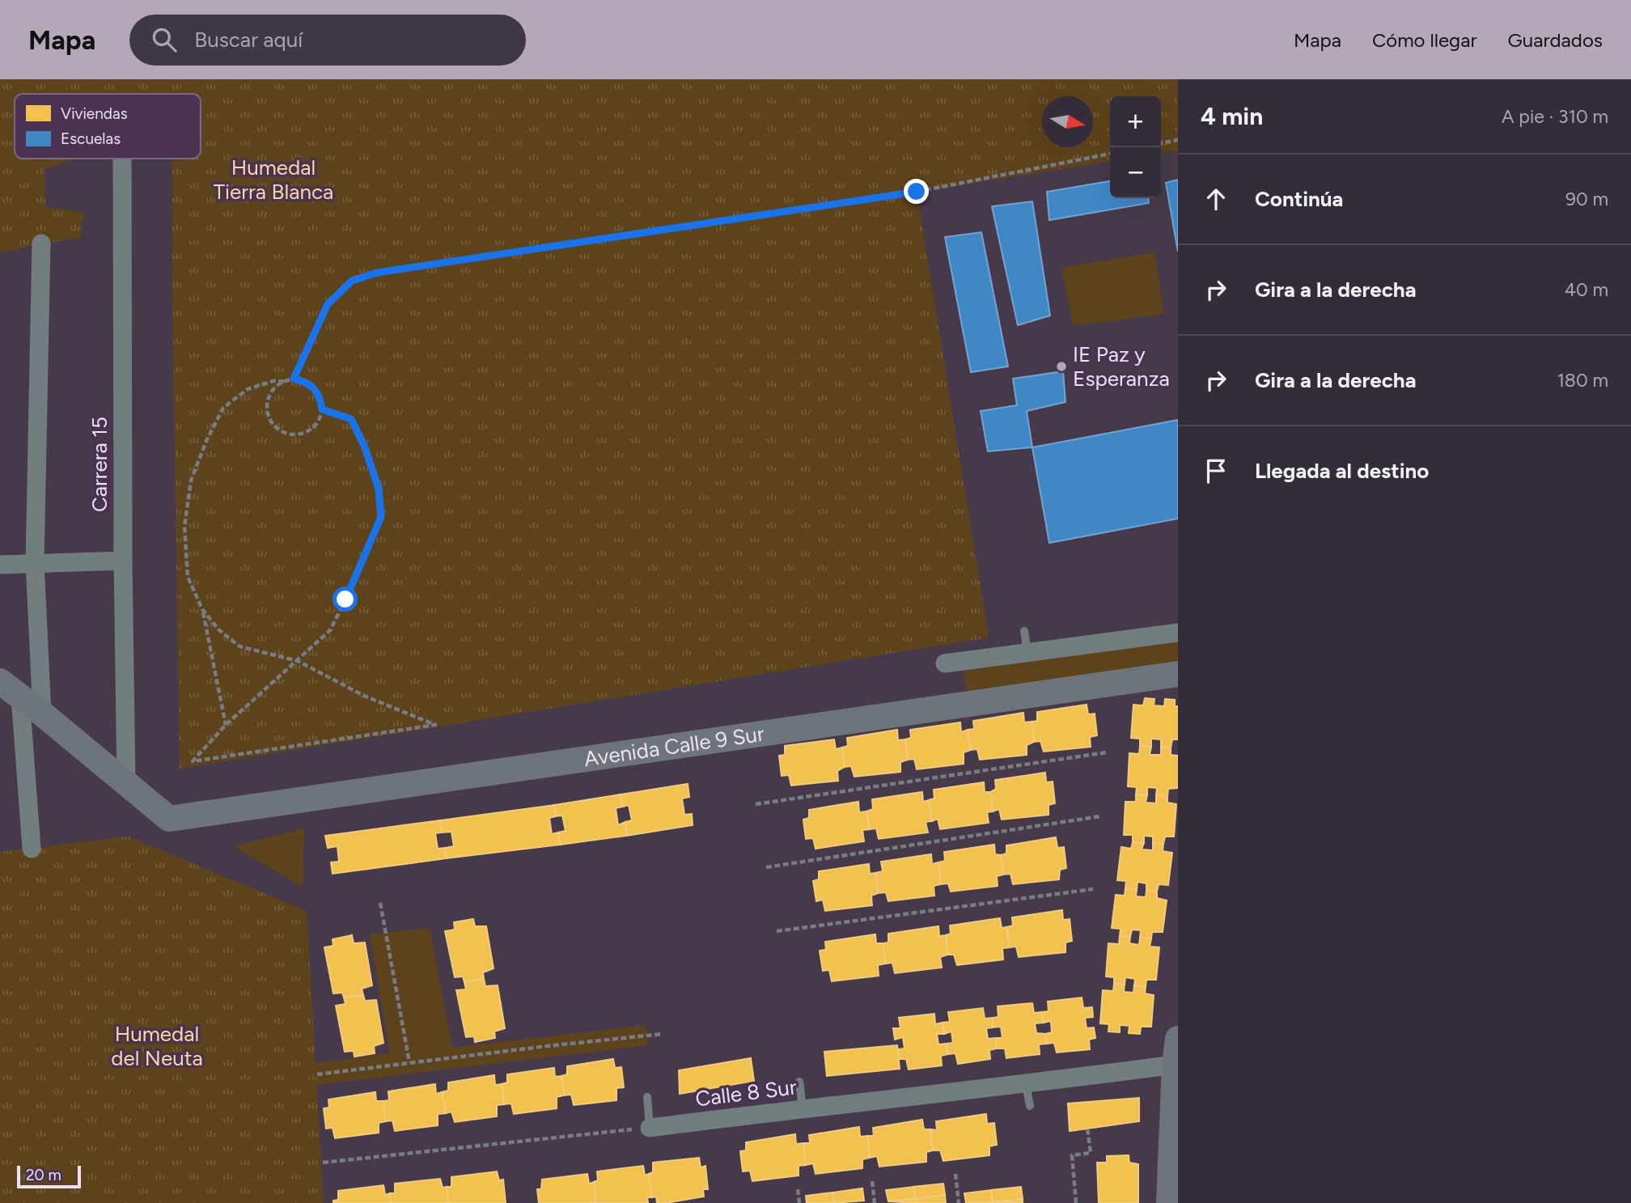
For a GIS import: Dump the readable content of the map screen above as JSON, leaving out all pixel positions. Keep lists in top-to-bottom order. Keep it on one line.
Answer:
{"streets":{"street":["Carrera 15","Avenida Calle 9 Sur","Calle 8 Sur"]},"crossings":[["Carrera 15","Avenida Calle 9 Sur"]],"parks":["Humedal Tierra Blanca","Humedal del Neuta"],"places":["IE Paz y Esperanza"],"legend":["Viviendas","Escuelas"],"scale_bar":"20 m","north":"right","page":{"header":"Mapa","search":"Buscar aquí","nav":["Mapa","Cómo llegar","Guardados"],"heading":["4 min","A pie · 310 m"],"map_buttons":["+","−"],"list":[["Continúa","90 m"],["Gira a la derecha","40 m"],["Gira a la derecha","180 m"],"Llegada al destino"],"scale":"20 m"}}
